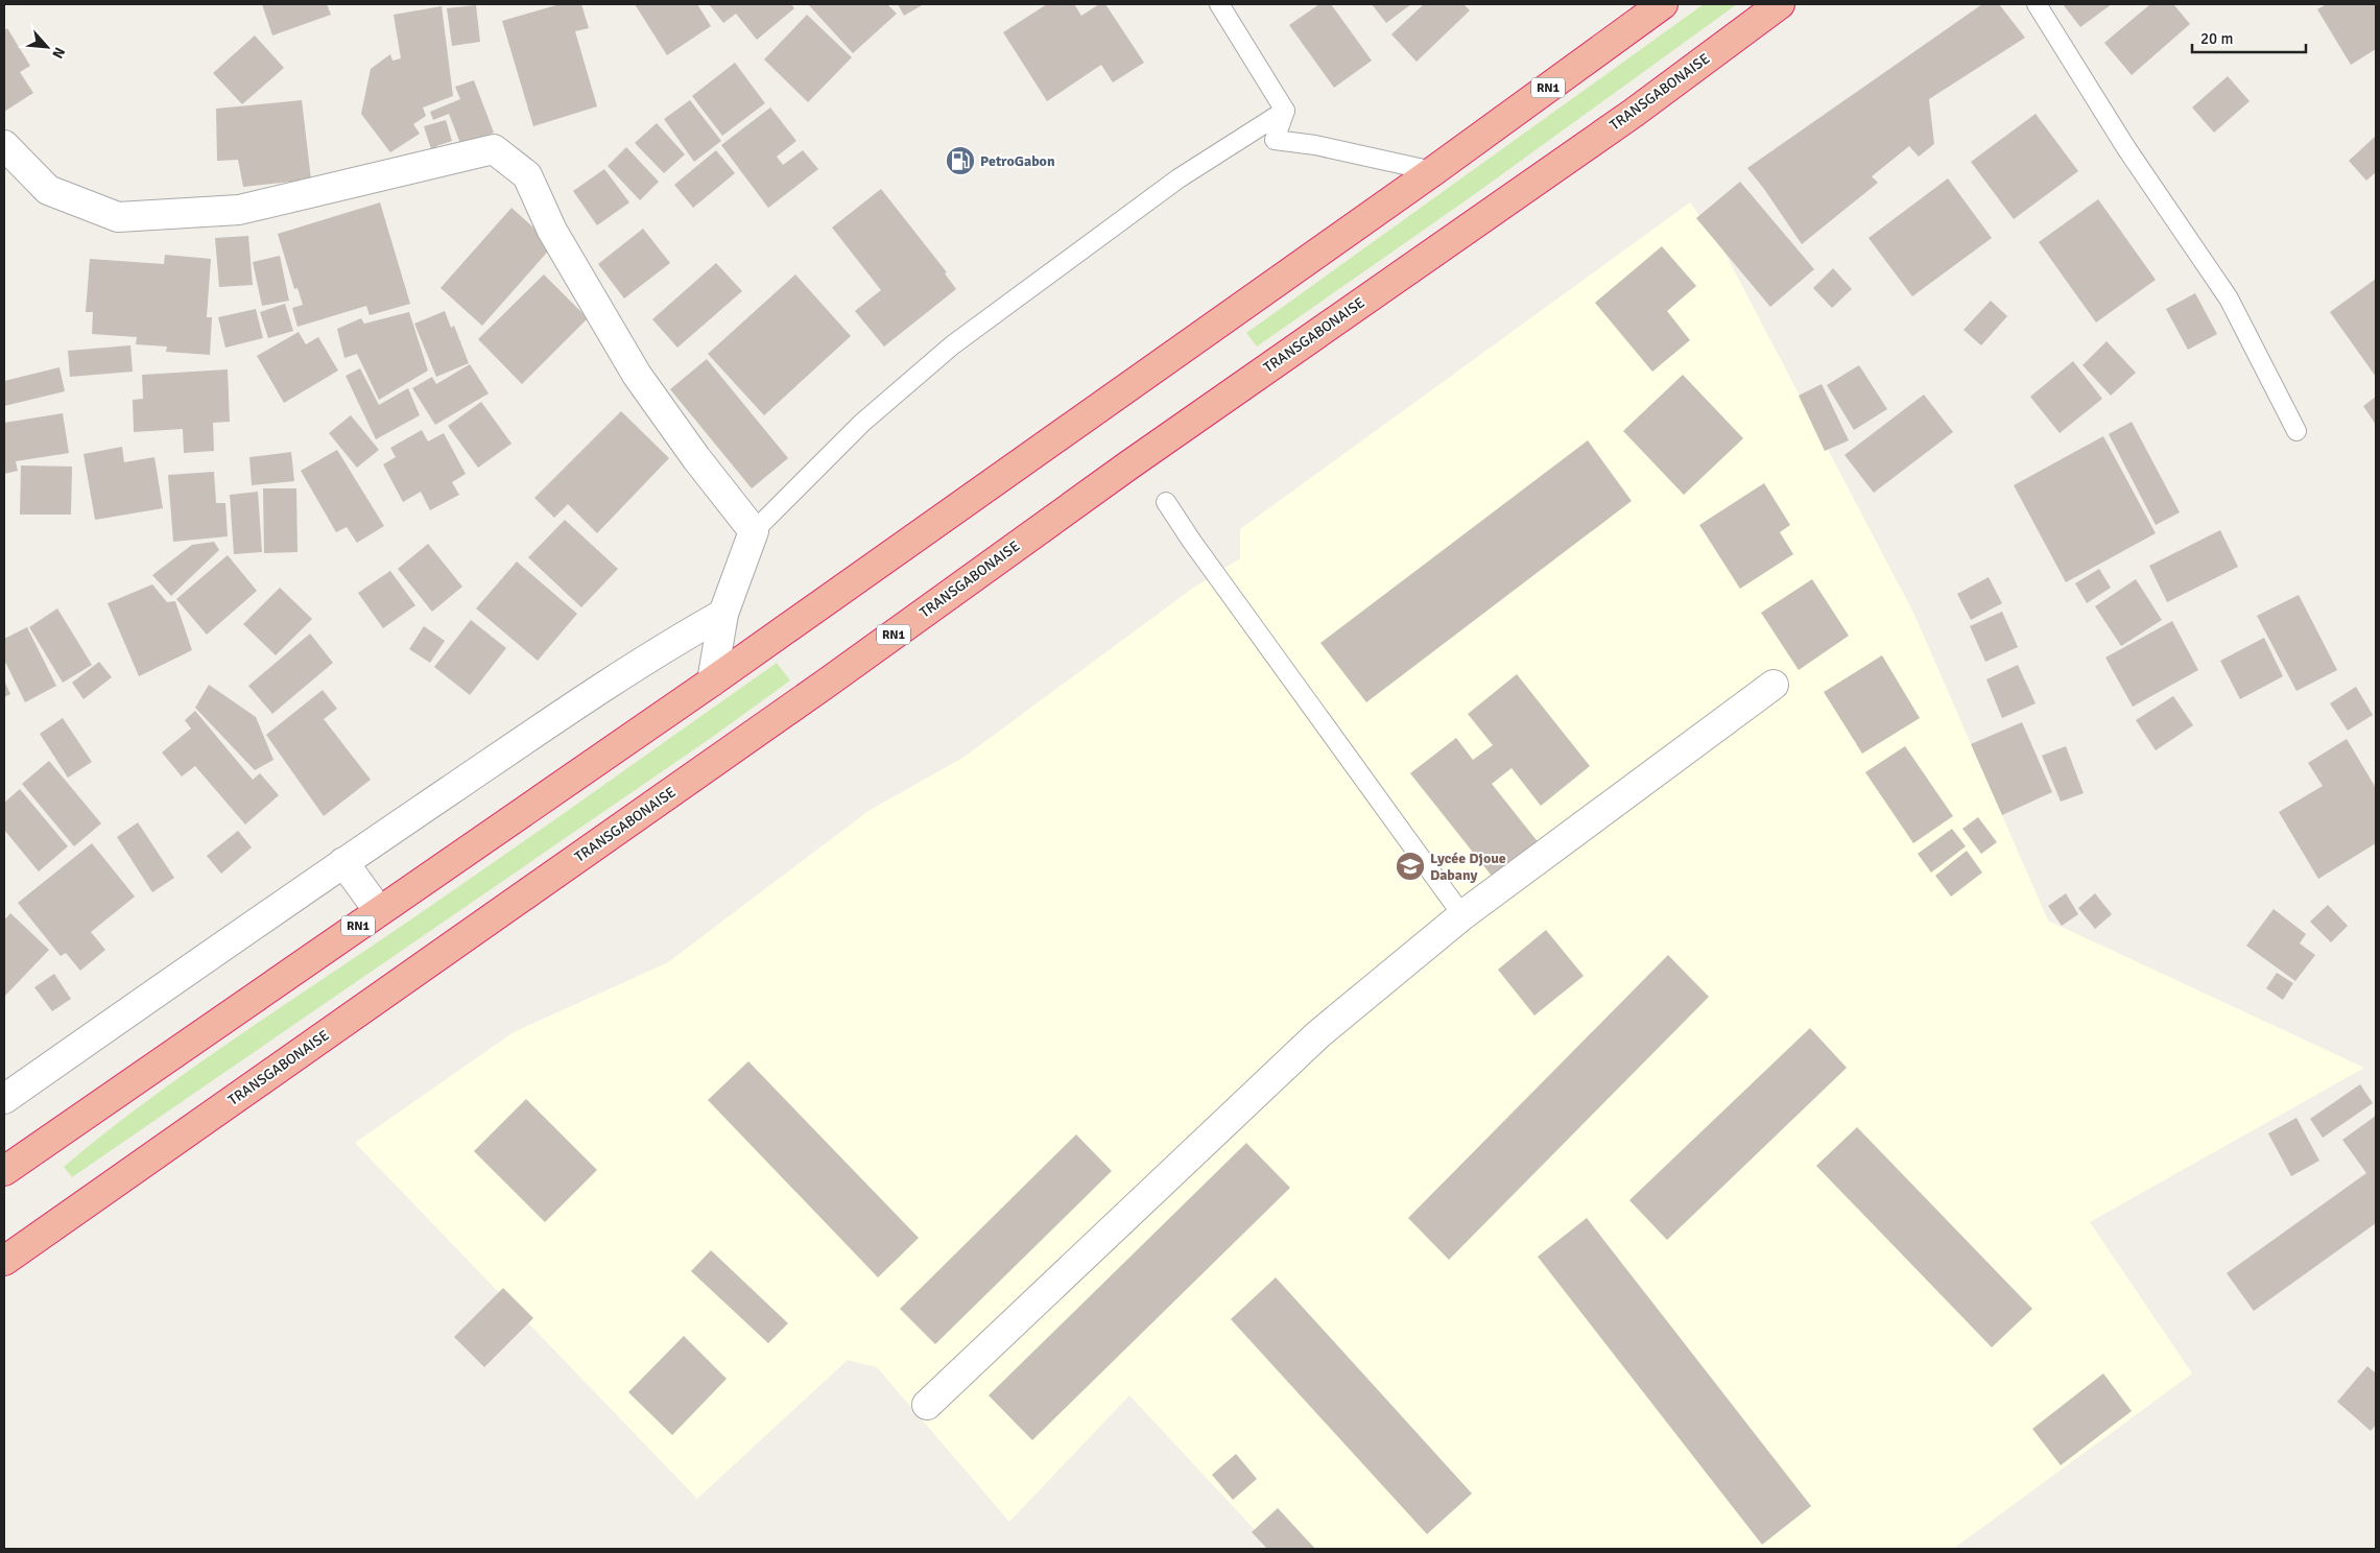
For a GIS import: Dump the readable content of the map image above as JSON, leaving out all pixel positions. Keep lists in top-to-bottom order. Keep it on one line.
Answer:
{"streets":{"highway":["RN1","TRANSGABONAISE"]},"places":{"fuel station":["PetroGabon"],"school or university":["Lycée Djoue Dabany"]},"scale_bar":"20 m","north":"bottom right"}
